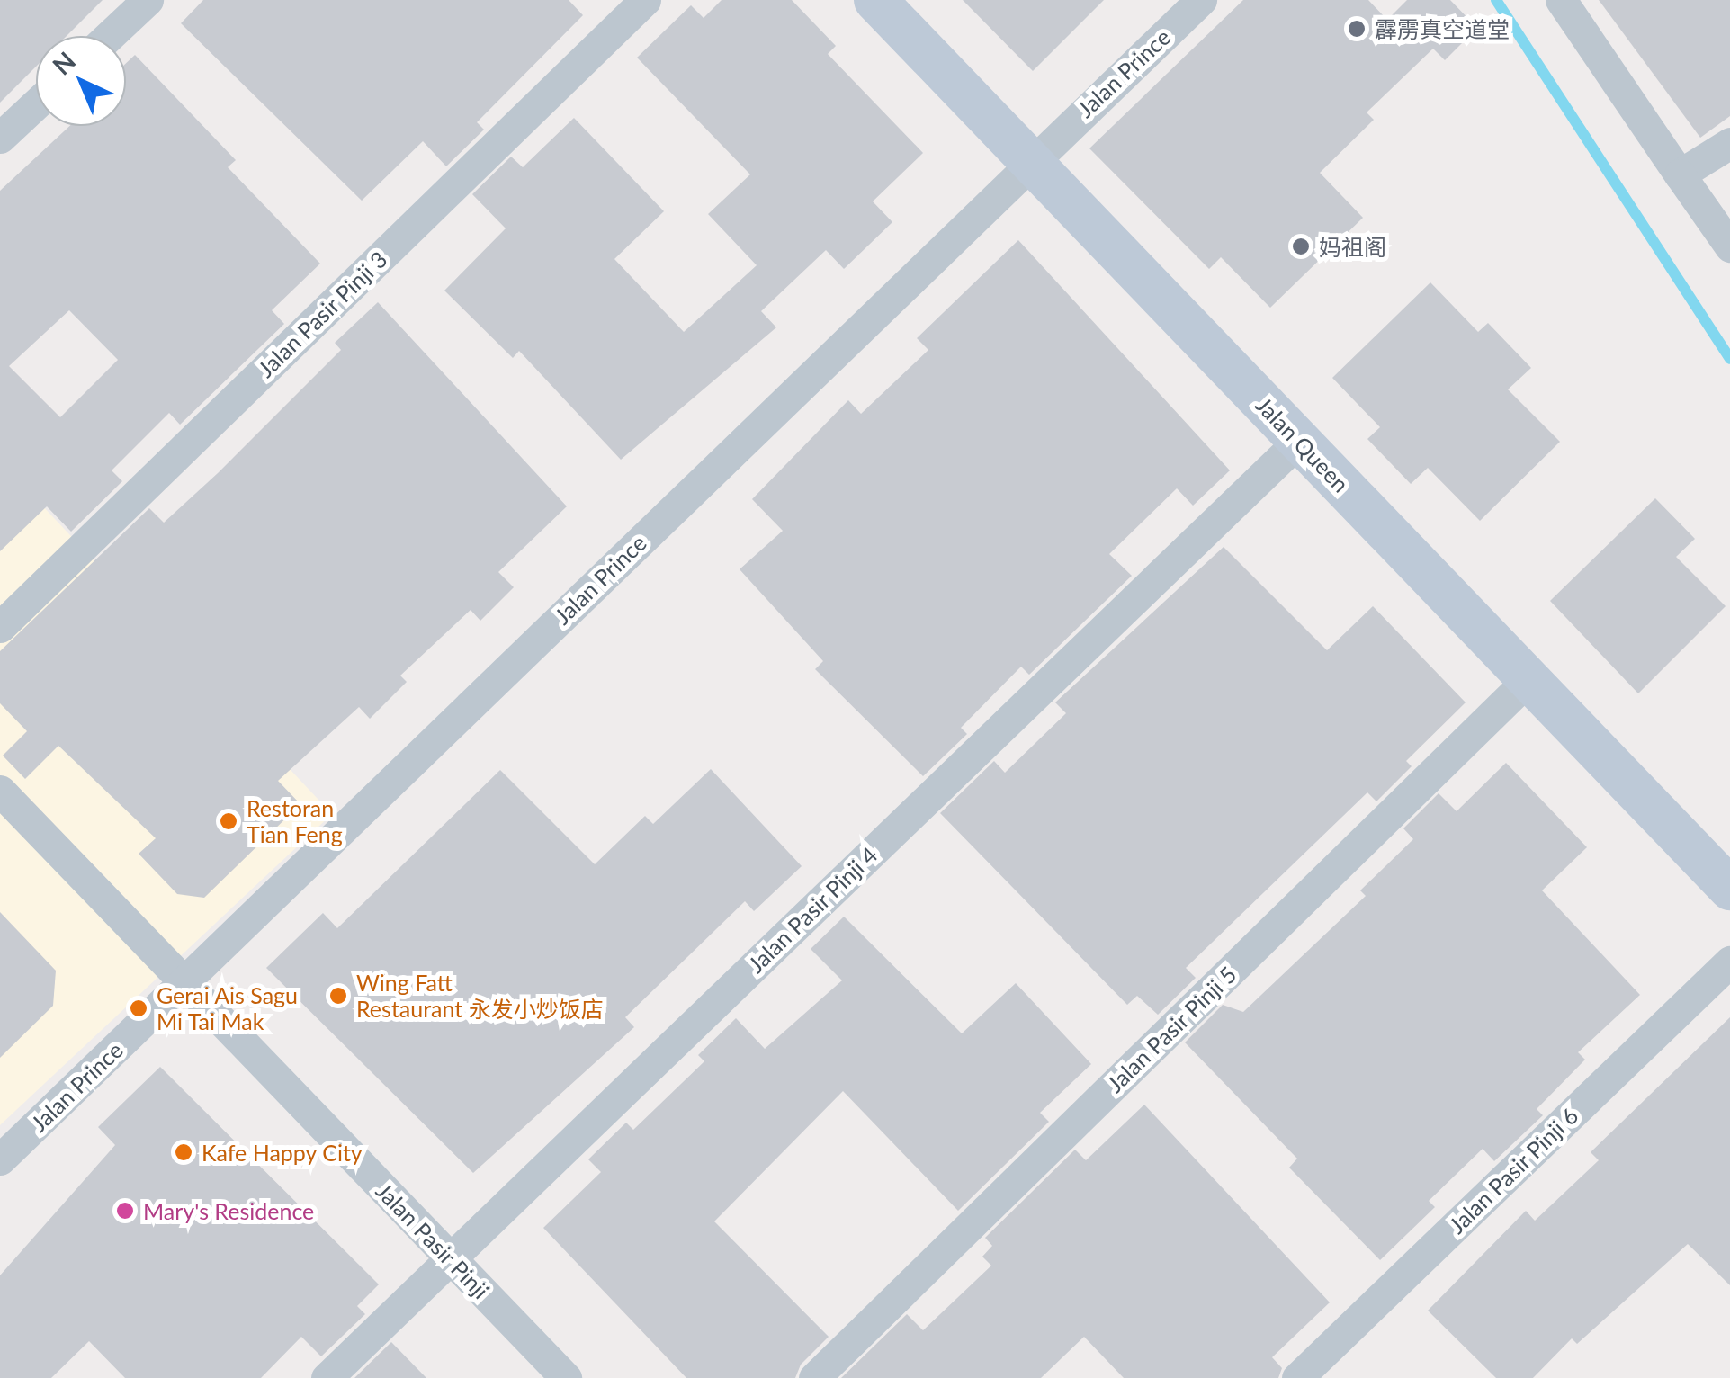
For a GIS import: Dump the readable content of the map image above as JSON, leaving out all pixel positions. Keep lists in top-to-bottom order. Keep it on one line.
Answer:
{"streets":{"main road":["Jalan Queen"],"street":["Jalan Prince","Jalan Pasir Pinji 3","Jalan Pasir Pinji 4","Jalan Pasir Pinji 5","Jalan Pasir Pinji 6","Jalan Pasir Pinji"]},"crossings":[["Jalan Prince","Jalan Queen"],["Jalan Prince","Jalan Pasir Pinji"],["Jalan Queen","Jalan Pasir Pinji 4"],["Jalan Queen","Jalan Pasir Pinji 5"],["Jalan Pasir Pinji 4","Jalan Pasir Pinji"]],"places":["霹雳真空道堂","妈祖阁","Restoran Tian Feng","Wing Fatt Restaurant 永发小炒饭店","Gerai Ais Sagu Mi Tai Mak","Kafe Happy City","Mary's Residence"],"north":"top left"}
